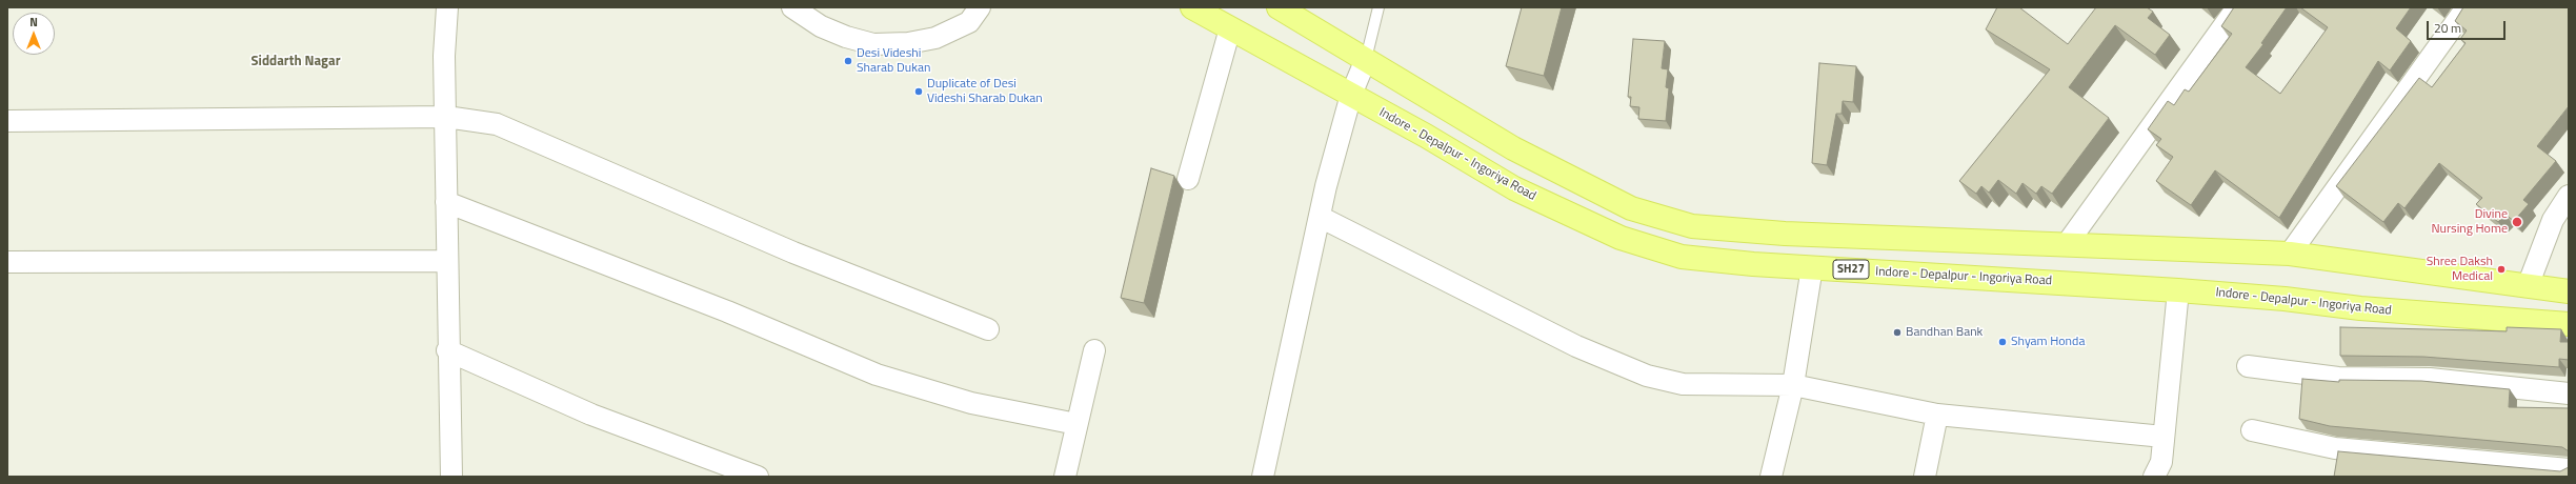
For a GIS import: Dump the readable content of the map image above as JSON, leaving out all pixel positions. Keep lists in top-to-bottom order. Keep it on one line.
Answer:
{"streets":{"main road":["Indore - Depalpur - Ingoriya Road","SH27"]},"districts":["Siddarth Nagar"],"places":["Desi Videshi Sharab Dukan","Duplicate of Desi Videshi Sharab Dukan","Divine Nursing Home","Shree Daksh Medical","Bandhan Bank","Shyam Honda"],"scale_bar":"20 m","north":"top"}
